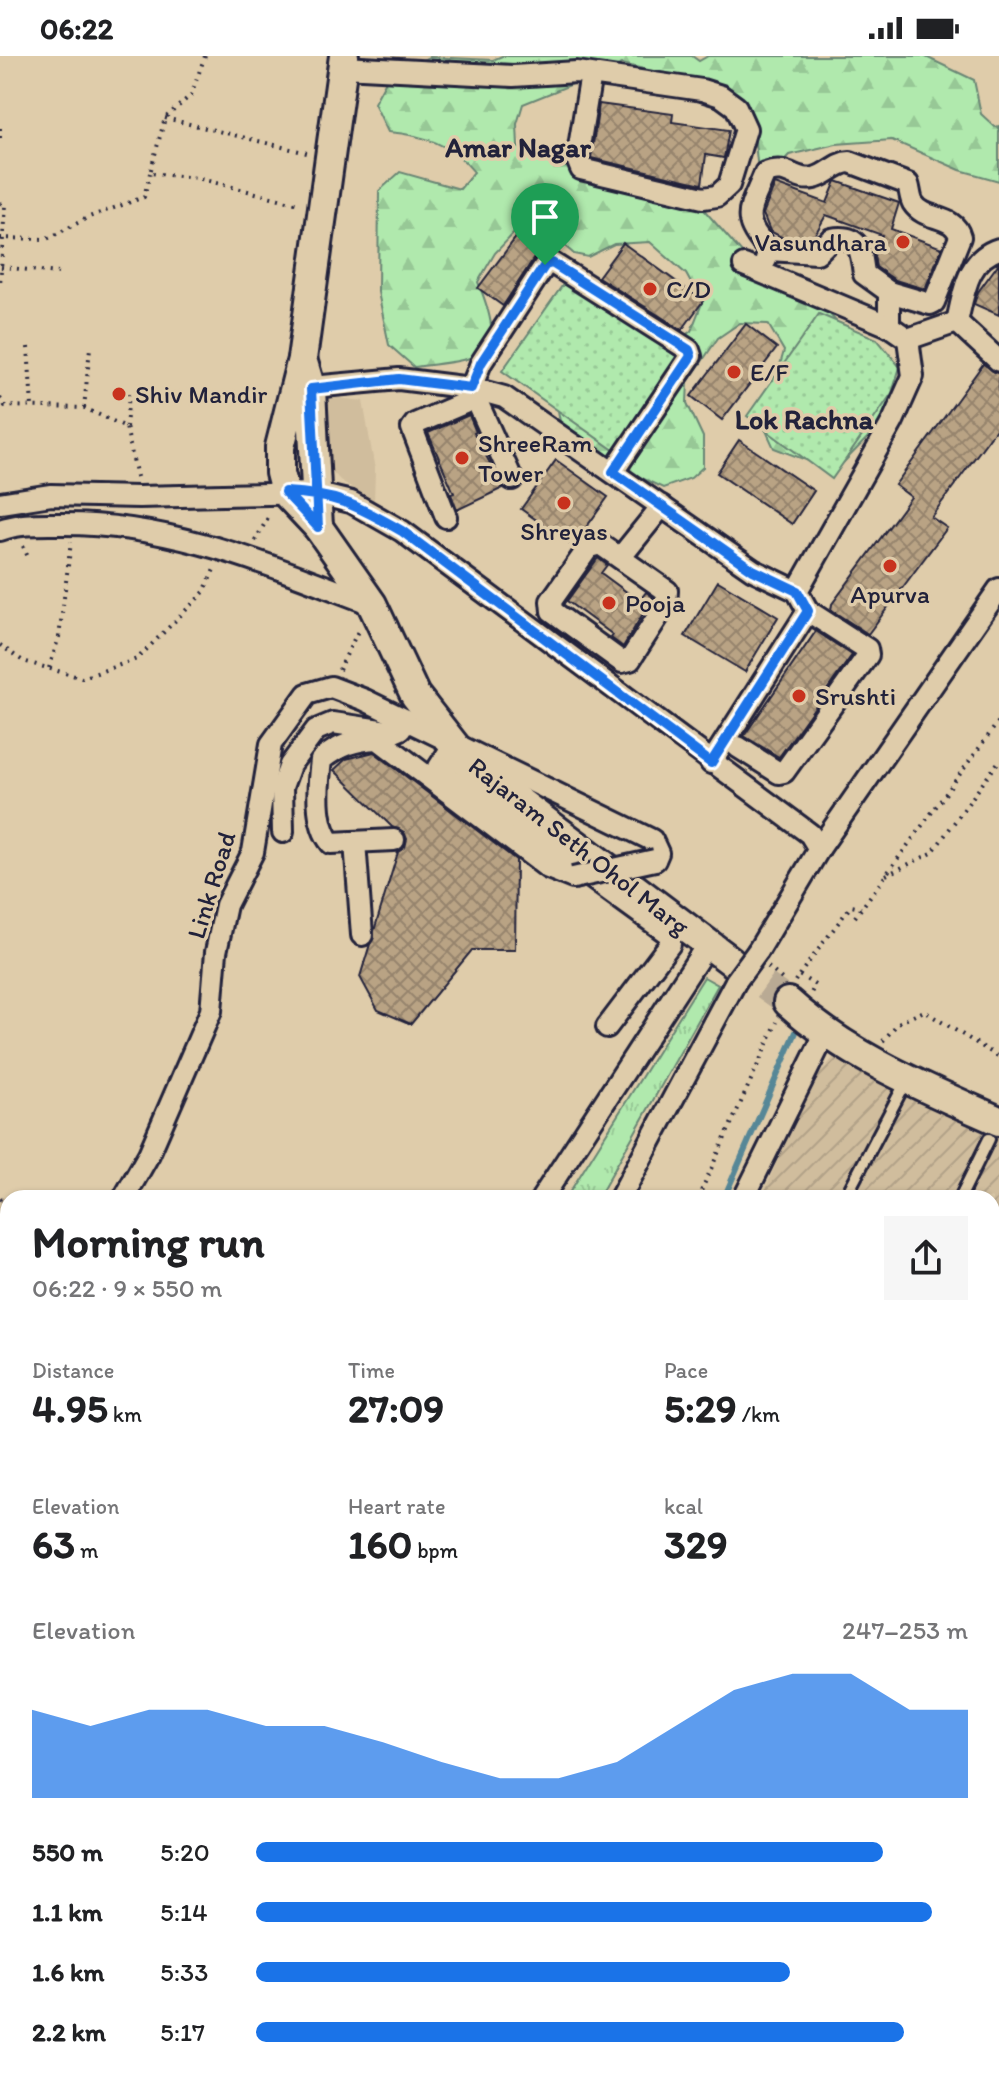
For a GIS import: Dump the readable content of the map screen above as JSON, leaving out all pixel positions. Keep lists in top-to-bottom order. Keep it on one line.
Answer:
{"streets":{"street":["Rajaram Seth Ohol Marg","Link Road"]},"districts":["Amar Nagar","Lok Rachna"],"places":["Vasundhara","C/D","E/F","Shiv Mandir","ShreeRam Tower","Shreyas","Apurva","Pooja","Srushti"],"page":{"status":"06:22","heading":["Morning run","06:22 · 9 × 550 m"],"stats":[["Distance","4.95 km"],["Time","27:09"],["Pace","5:29 /km"],["Elevation","63 m"],["Heart rate","160 bpm"],["kcal","329"]],"chart":["Elevation","247–253 m"],"list":[{"name":"550 m","note":"5:20"},{"name":"1.1 km","note":"5:14"},{"name":"1.6 km","note":"5:33"},{"name":"2.2 km","note":"5:17"}]}}
